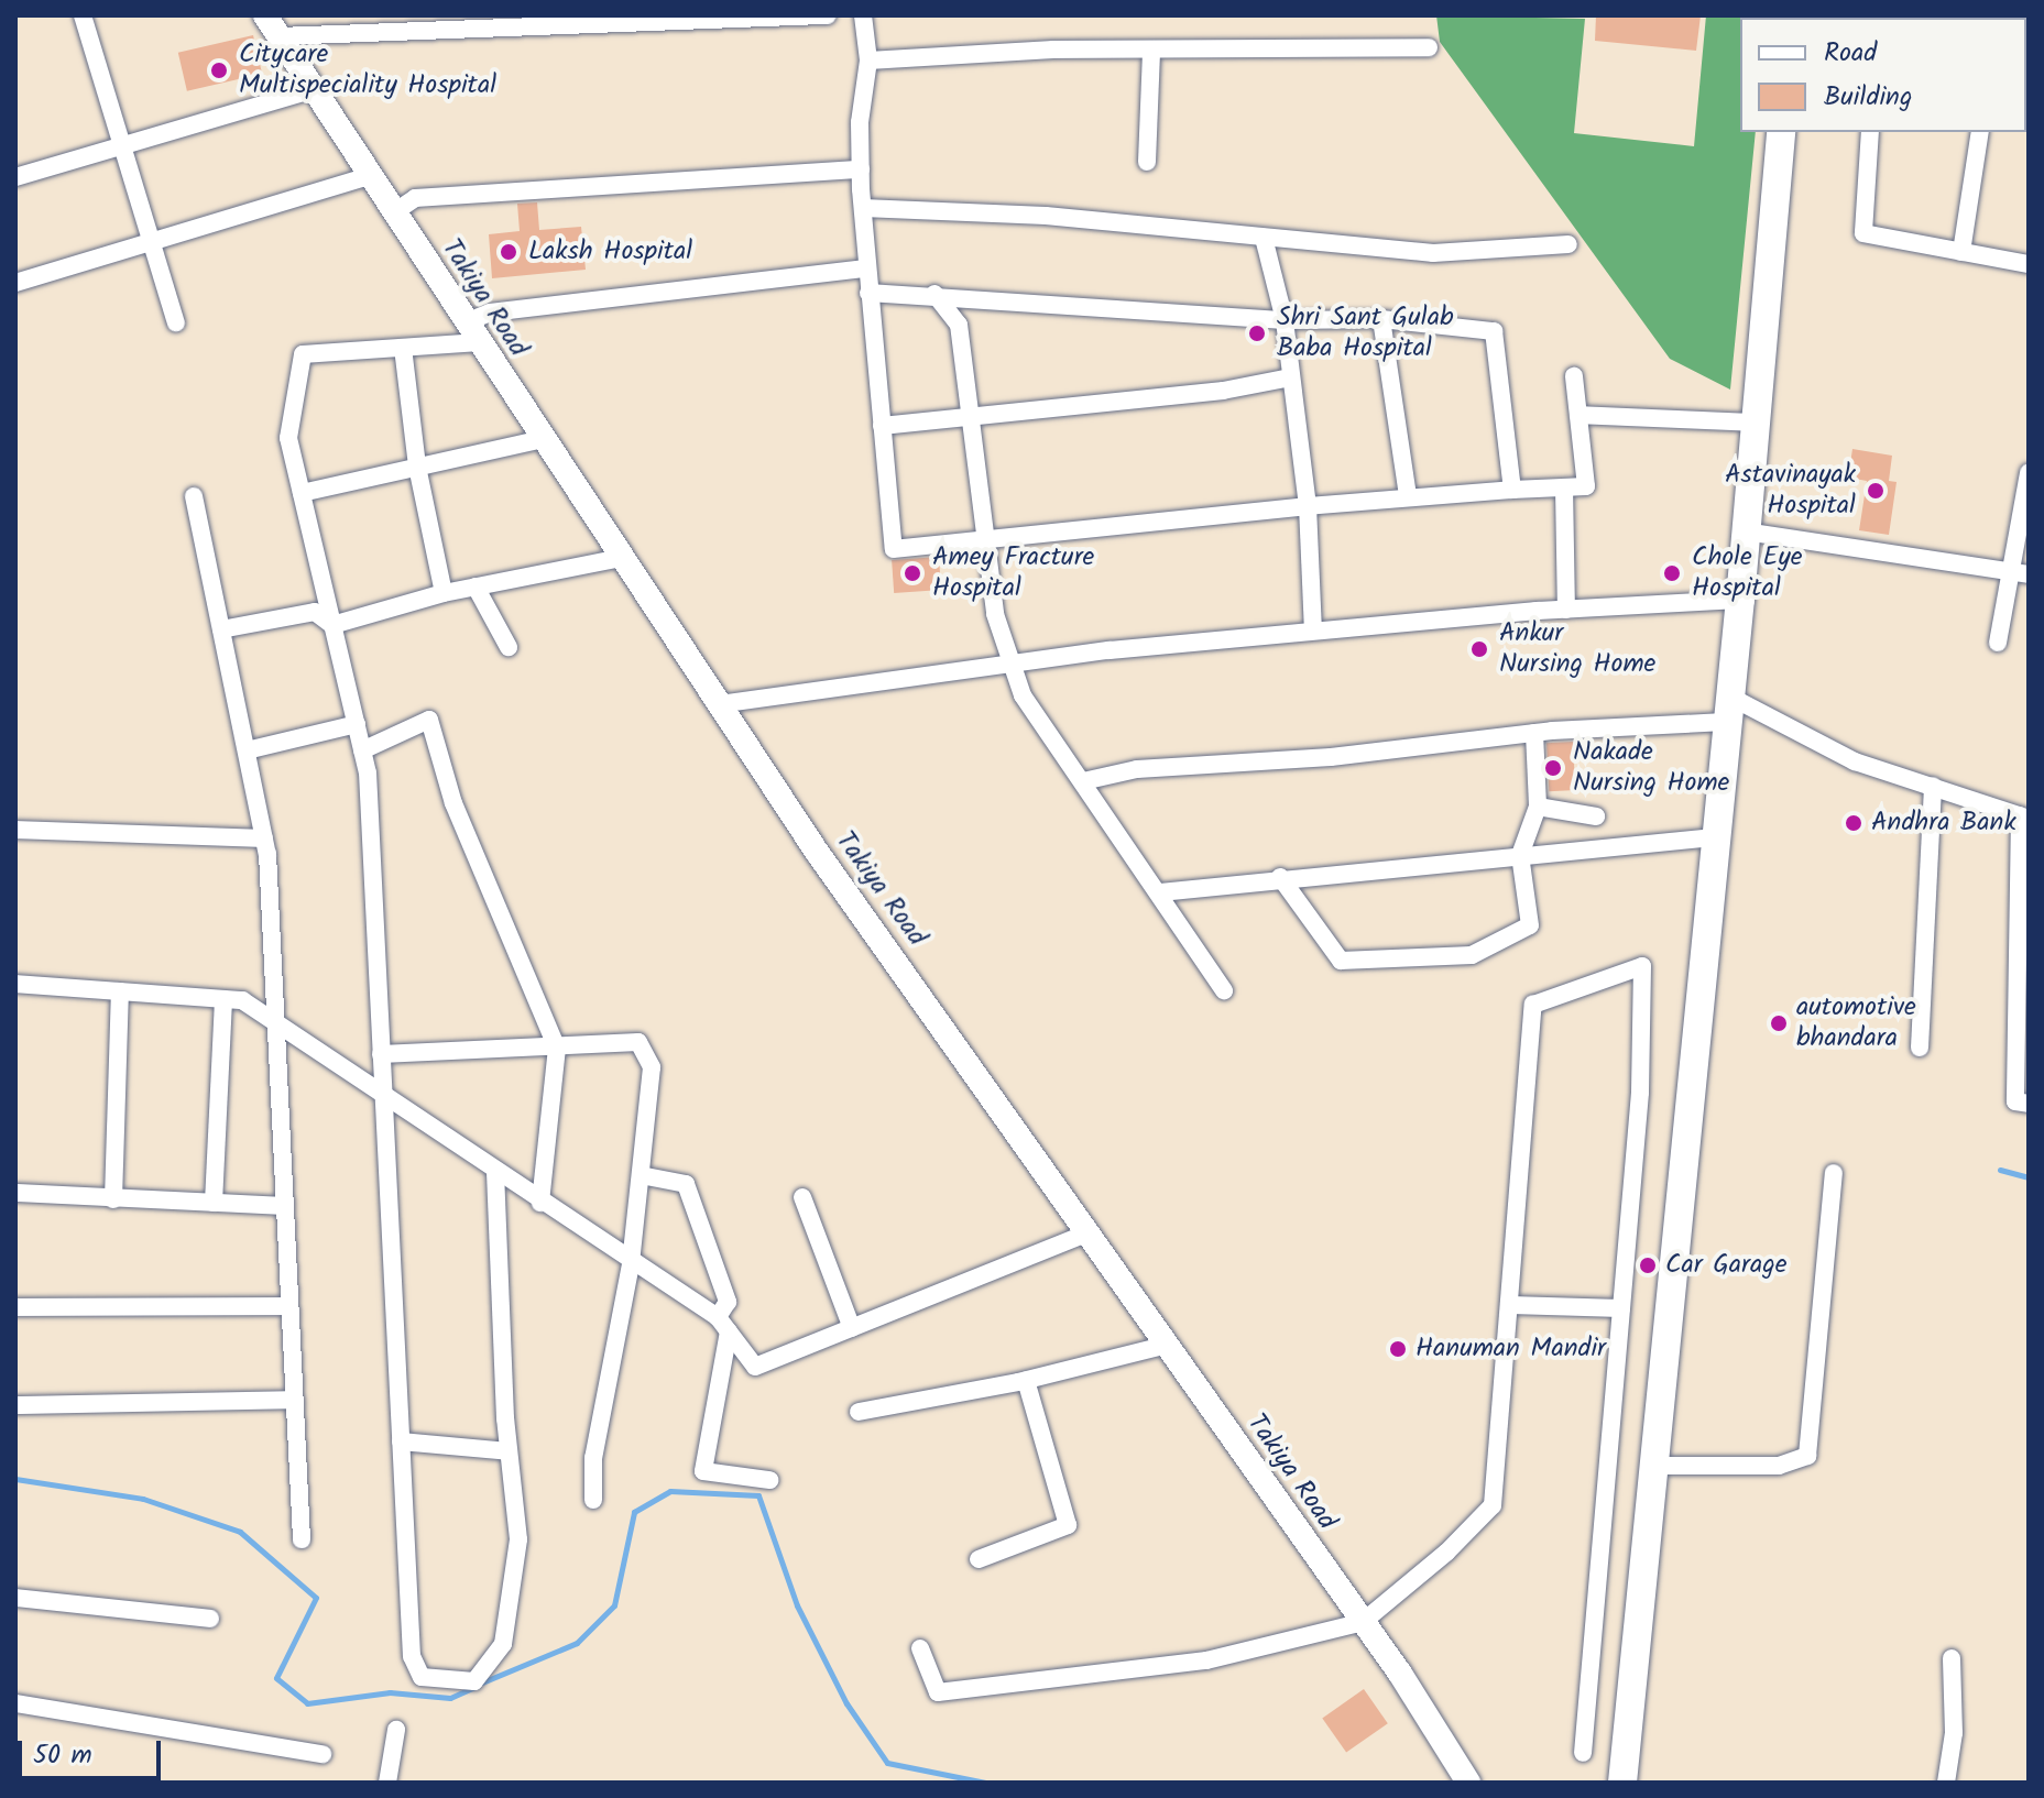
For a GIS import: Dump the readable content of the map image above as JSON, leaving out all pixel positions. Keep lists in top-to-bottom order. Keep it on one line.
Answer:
{"streets":{"main road":["Takiya Road"]},"places":["Citycare Multispeciality Hospital","Laksh Hospital","Shri Sant Gulab Baba Hospital","Astavinayak Hospital","Amey Fracture Hospital","Chole Eye Hospital","Ankur Nursing Home","Nakade Nursing Home","Andhra Bank","automotive bhandara","Car Garage","Hanuman Mandir"],"legend":["Road","Building"],"scale_bar":"50 m"}
